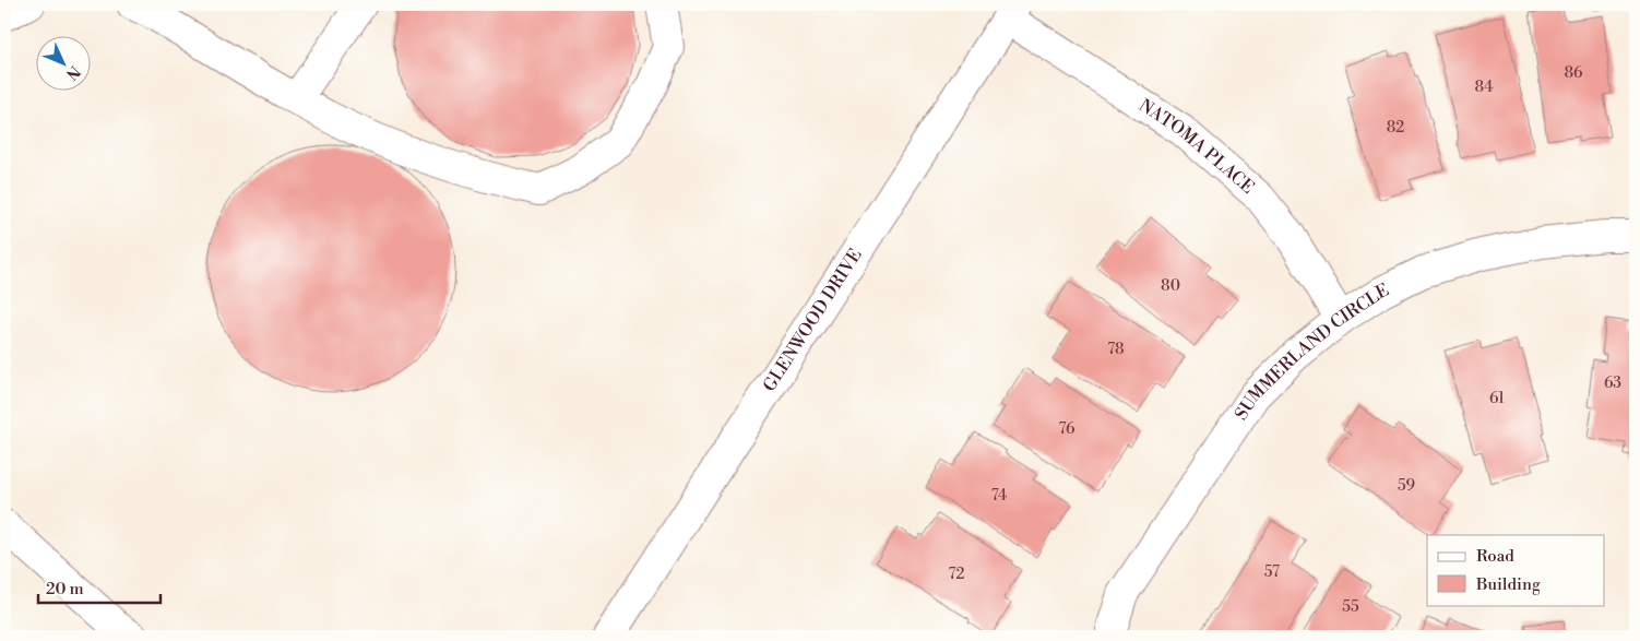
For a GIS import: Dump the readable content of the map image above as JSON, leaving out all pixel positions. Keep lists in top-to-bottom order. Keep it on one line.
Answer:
{"streets":{"street":["NATOMA PLACE","GLENWOOD DRIVE","SUMMERLAND CIRCLE"]},"crossings":[["NATOMA PLACE","GLENWOOD DRIVE"],["NATOMA PLACE","SUMMERLAND CIRCLE"]],"house_numbers":["86","84","82","80","78","63","61","76","59","74","57","72","55"],"legend":["Road","Building"],"scale_bar":"20 m","north":"bottom right"}
